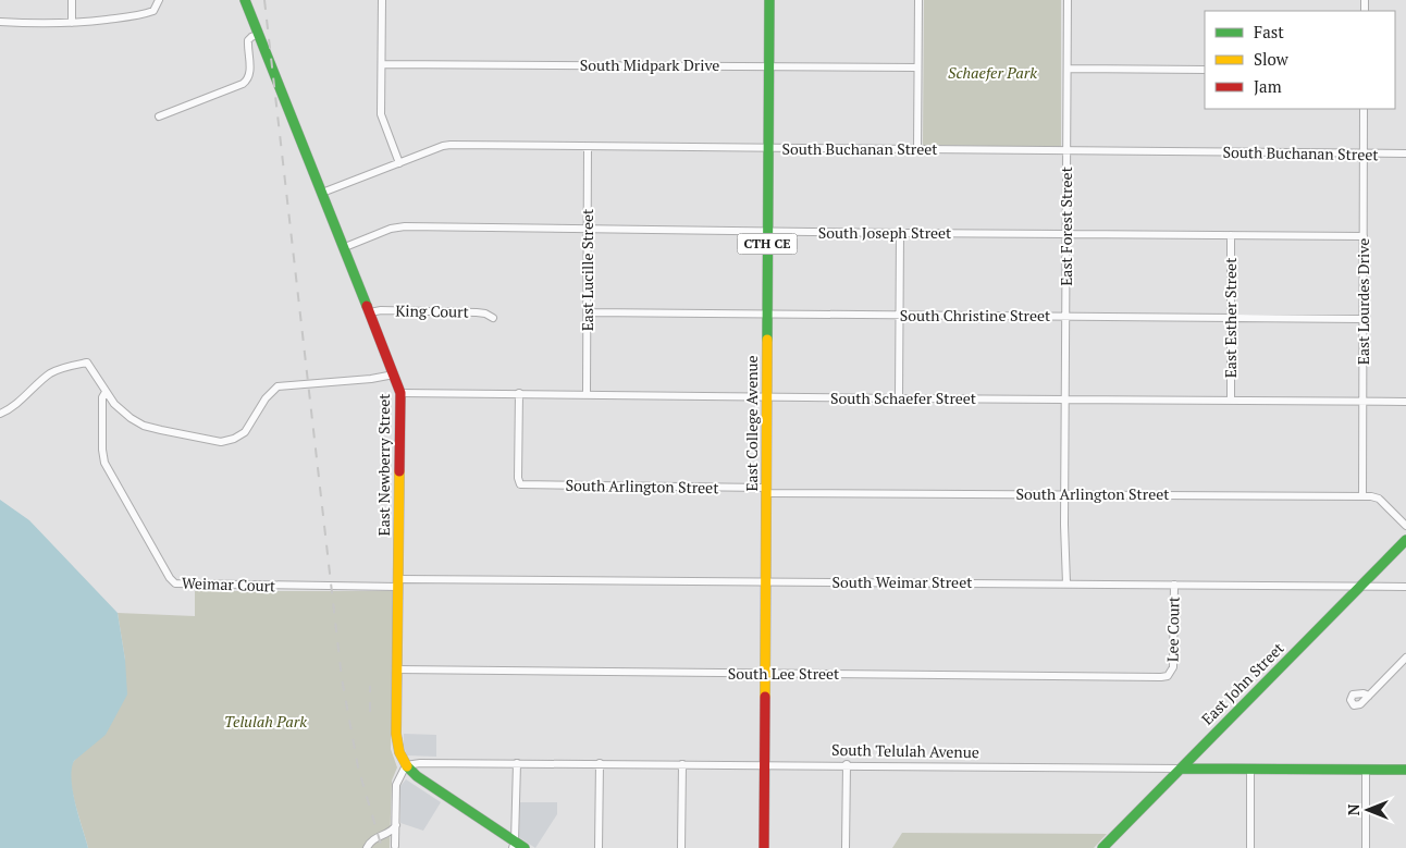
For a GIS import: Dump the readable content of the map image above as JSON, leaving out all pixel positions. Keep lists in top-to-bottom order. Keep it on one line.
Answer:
{"streets":{"main road":["CTH CE","East College Avenue","East Newberry Street","East John Street","South Telulah Avenue"],"street":["South Midpark Drive","South Buchanan Street","East Forest Street","South Joseph Street","East Lucille Street","East Lourdes Drive","King Court","South Christine Street","East Esther Street","South Schaefer Street","South Arlington Street","South Weimar Street","Weimar Court","Lee Court","South Lee Street"]},"crossings":[["South Midpark Drive","East College Avenue"],["South Buchanan Street","East Forest Street"],["South Buchanan Street","East Lucille Street"],["South Buchanan Street","East Lourdes Drive"],["South Buchanan Street","East College Avenue"],["South Buchanan Street","East Newberry Street"],["East Forest Street","South Joseph Street"],["East Forest Street","South Christine Street"],["East Forest Street","South Schaefer Street"],["East Forest Street","South Arlington Street"],["East Forest Street","South Weimar Street"],["South Joseph Street","East Lucille Street"],["South Joseph Street","East Lourdes Drive"],["South Joseph Street","East Esther Street"],["South Joseph Street","East College Avenue"],["South Joseph Street","East Newberry Street"],["East Lucille Street","South Christine Street"],["East Lucille Street","South Schaefer Street"],["East Lourdes Drive","South Christine Street"],["East Lourdes Drive","South Schaefer Street"],["East Lourdes Drive","South Arlington Street"],["King Court","East Newberry Street"],["South Christine Street","East Esther Street"],["South Christine Street","East College Avenue"],["East Esther Street","South Schaefer Street"],["South Schaefer Street","East College Avenue"],["South Schaefer Street","East Newberry Street"],["South Schaefer Street","South Arlington Street"],["East College Avenue","South Arlington Street"],["East College Avenue","South Weimar Street"],["East College Avenue","South Lee Street"],["East College Avenue","South Telulah Avenue"],["East Newberry Street","South Weimar Street"],["East Newberry Street","Weimar Court"],["East Newberry Street","South Lee Street"],["East Newberry Street","South Telulah Avenue"],["South Weimar Street","Weimar Court"],["South Weimar Street","Lee Court"],["South Weimar Street","East John Street"],["Lee Court","South Lee Street"],["East John Street","South Telulah Avenue"]],"parks":["Schaefer Park","Telulah Park"],"legend":["Fast","Slow","Jam"],"north":"left"}
